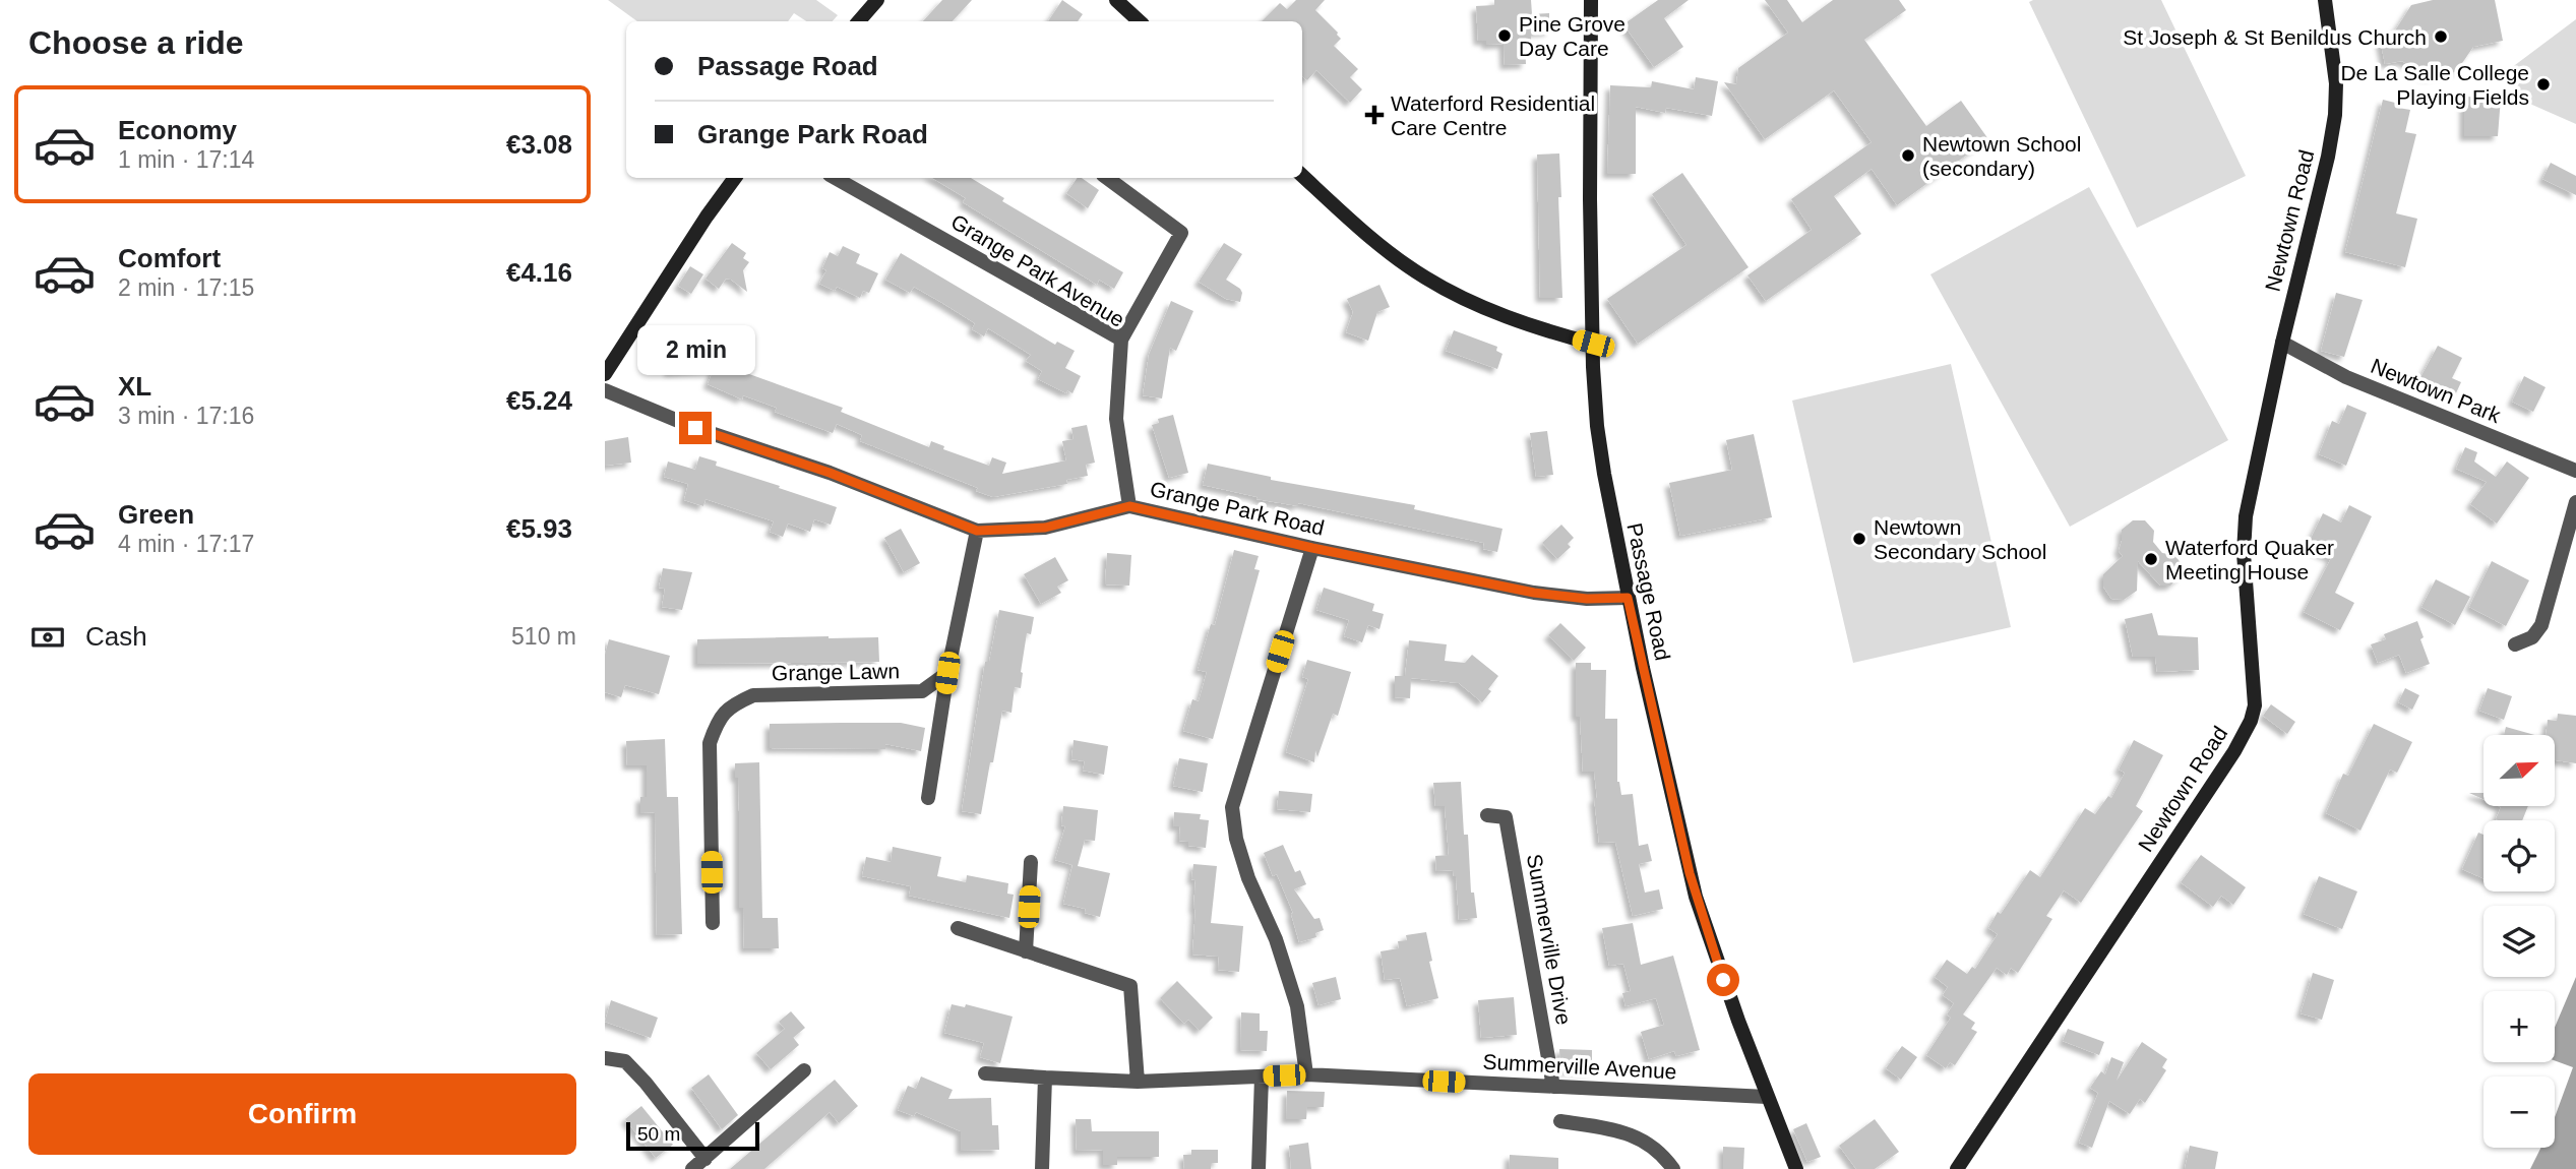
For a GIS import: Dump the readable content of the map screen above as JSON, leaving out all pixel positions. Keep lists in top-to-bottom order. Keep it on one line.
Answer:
{"streets":{"main road":["Newtown Road","Passage Road"],"street":["Grange Park Avenue","Newtown Park","Grange Park Road","Grange Lawn","Summerville Drive","Summerville Avenue"]},"crossings":[["Newtown Road","Newtown Park"],["Grange Park Avenue","Grange Park Road"],["Grange Park Road","Passage Road"],["Passage Road","Summerville Avenue"],["Summerville Drive","Summerville Avenue"]],"places":{"other":["Pine Grove Day Care","St Joseph & St Benildus Church","De La Salle College Playing Fields","Newtown School (secondary)","Newtown Secondary School","Waterford Quaker Meeting House"],"health":["Waterford Residential Care Centre"]},"scale_bar":"50 m","north":"top right","page":{"heading":"Choose a ride","banner":["Passage Road","Grange Park Road"],"list":[{"name":"Economy","note":"1 min · 17:14","value":"€3.08"},{"name":"Comfort","note":"2 min · 17:15","value":"€4.16"},{"name":"XL","note":"3 min · 17:16","value":"€5.24"},{"name":"Green","note":"4 min · 17:17","value":"€5.93"}],"bubble":"2 min","pay":["Cash","510 m"],"map_buttons":["+","−"],"buttons":"Confirm","scale":"50 m"}}
